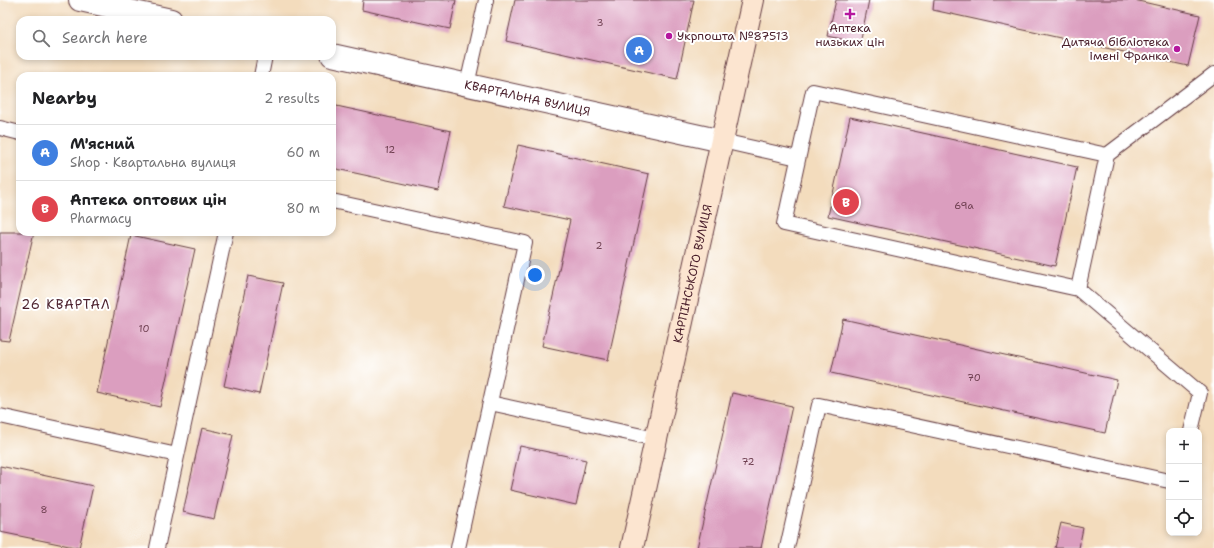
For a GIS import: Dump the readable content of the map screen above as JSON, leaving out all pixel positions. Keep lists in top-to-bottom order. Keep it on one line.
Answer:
{"streets":{"street":["КВАРТАЛЬНА ВУЛИЦЯ","КАРПІНСЬКОГО ВУЛИЦЯ"]},"crossings":[["КВАРТАЛЬНА ВУЛИЦЯ","КАРПІНСЬКОГО ВУЛИЦЯ"]],"districts":["26 КВАРТАЛ"],"places":{"health":["Аптека низьких цін"],"other":["Укрпошта №87513","Дитяча бібліотека імені Франка"]},"house_numbers":["3","12","69а","2","10","70","72","8"],"page":{"search":"Search here","pins":["A","B"],"heading":["Nearby","2 results"],"list":[{"mark":"A","name":"М'ясний","note":"Shop · Квартальна вулиця","value":"60 m"},{"mark":"B","name":"Аптека оптових цін","note":"Pharmacy","value":"80 m"}],"map_buttons":["+","−"]}}
